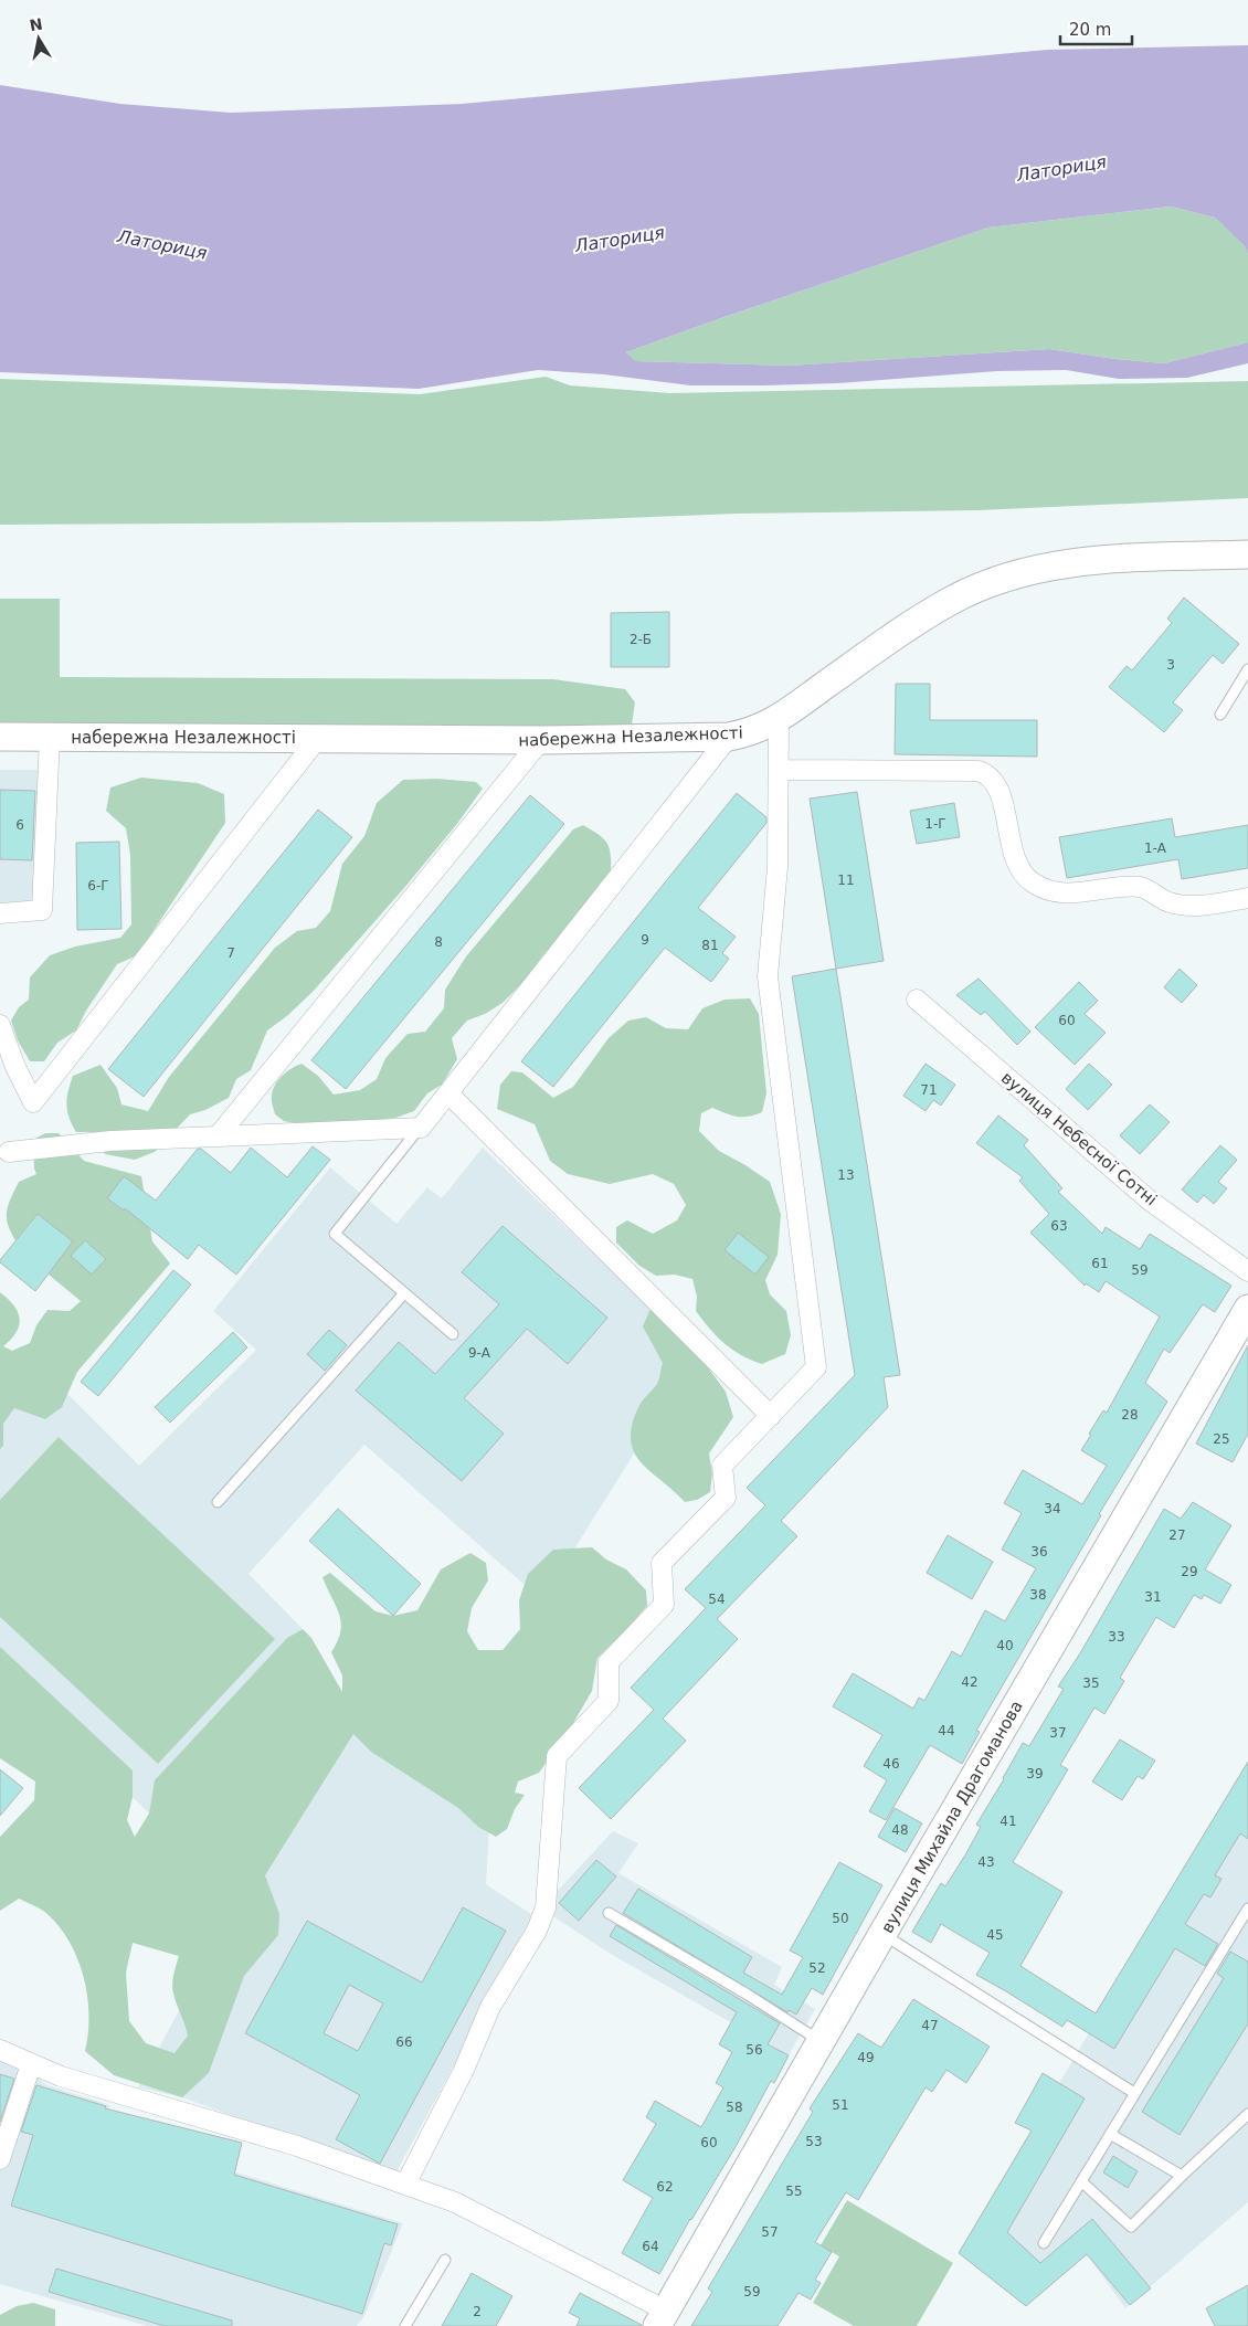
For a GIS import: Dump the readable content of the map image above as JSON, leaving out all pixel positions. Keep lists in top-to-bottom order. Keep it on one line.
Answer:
{"streets":{"street":["набережна Незалежності","вулиця Небесної Сотні","вулиця Михайла Драгоманова"]},"water":["Латориця"],"house_numbers":["2-Б","3","1-Г","6","1-А","11","6-Г","9","8","81","7","60","71","13","63","61","59","9-А","28","25","34","27","36","29","38","31","54","33","40","42","35","44","37","46","39","41","48","43","50","45","52","47","66","56","49","51","58","53","60","62","55","57","64","59","2"],"scale_bar":"20 m","north":"top"}
